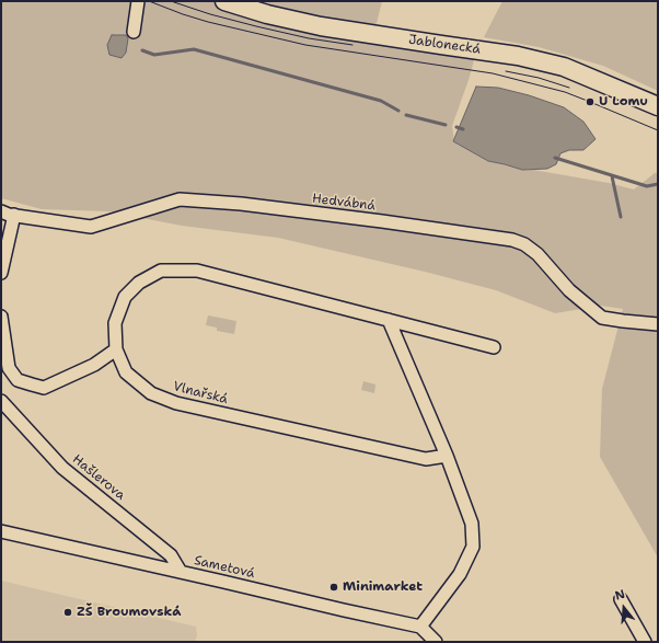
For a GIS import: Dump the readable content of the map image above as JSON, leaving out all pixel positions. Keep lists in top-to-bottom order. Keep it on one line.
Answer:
{"streets":{"main road":["Jablonecká"],"street":["Hedvábná","Vlnařská","Hašlerova","Sametová"]},"crossings":[["Hašlerova","Sametová"]],"places":["U Lomu","Minimarket","ZŠ Broumovská"],"north":"top"}
